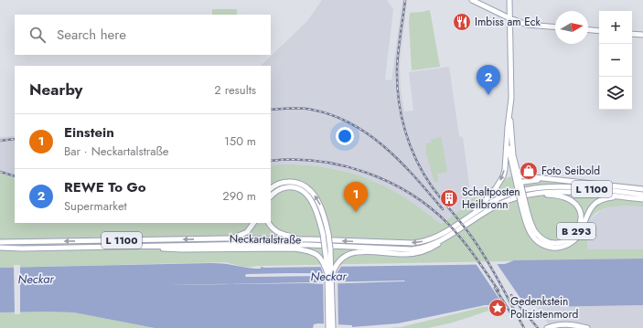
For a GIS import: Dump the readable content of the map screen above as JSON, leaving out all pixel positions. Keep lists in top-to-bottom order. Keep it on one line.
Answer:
{"streets":{"main road":["L 1100","B 293","Neckartalstraße"]},"crossings":[["B 293","Neckartalstraße"]],"water":["Neckar"],"places":{"restaurant":["Imbiss am Eck"],"shop":["Foto Seibold"],"building":["Schaltposten Heilbronn"],"place":["Gedenkstein Polizistenmord"]},"north":"right","page":{"map_buttons":["+","−"],"search":"Search here","pins":["2","1"],"heading":["Nearby","2 results"],"list":[{"mark":"1","name":"Einstein","note":"Bar · Neckartalstraße","value":"150 m"},{"mark":"2","name":"REWE To Go","note":"Supermarket","value":"290 m"}]}}
